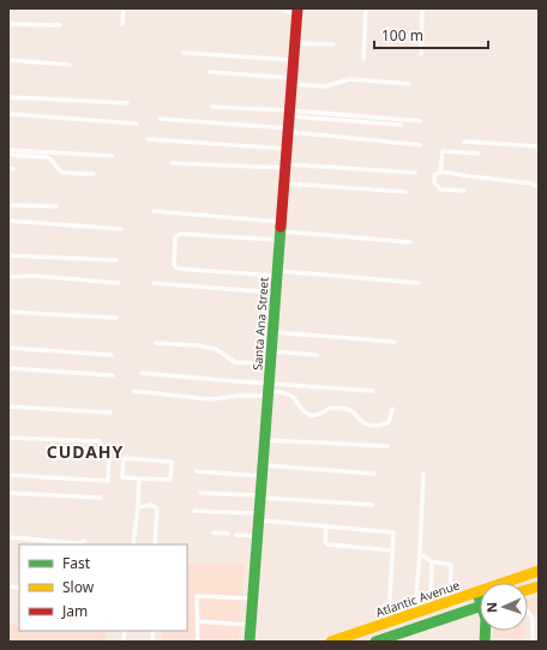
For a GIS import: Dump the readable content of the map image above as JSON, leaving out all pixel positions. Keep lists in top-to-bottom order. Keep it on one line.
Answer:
{"streets":{"street":["Santa Ana Street","Atlantic Avenue"]},"districts":["CUDAHY"],"legend":["Fast","Slow","Jam"],"scale_bar":"100 m","north":"left"}
